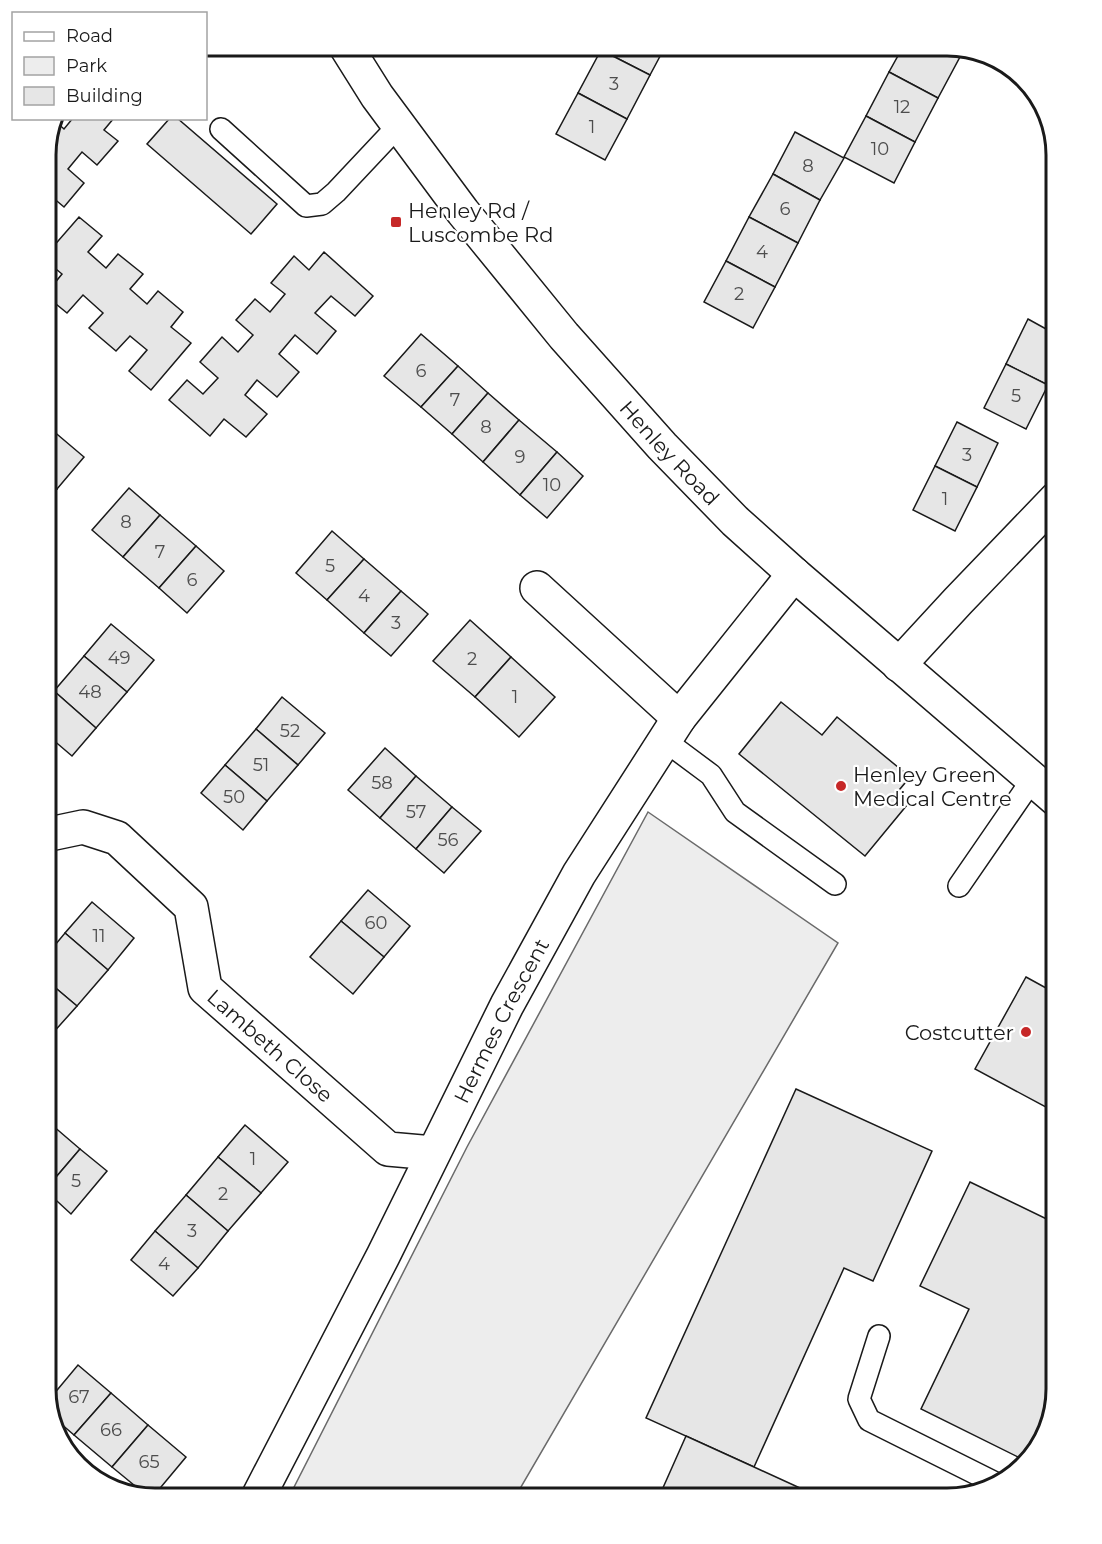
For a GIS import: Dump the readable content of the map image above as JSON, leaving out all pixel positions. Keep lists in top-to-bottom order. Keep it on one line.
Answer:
{"streets":{"street":["Henley Road","Hermes Crescent","Lambeth Close"]},"crossings":[["Henley Road","Hermes Crescent"],["Hermes Crescent","Lambeth Close"]],"places":{"transit":["Henley Rd / Luscombe Rd"],"other":["Henley Green Medical Centre","Costcutter"]},"house_numbers":["3","12","1","10","8","6","4","2","6","5","7","8","3","9","10","1","8","7","5","6","4","3","49","2","48","1","52","51","58","50","57","56","60","11","1","5","2","3","4","67","66","65"],"legend":["Road","Park","Building"]}
